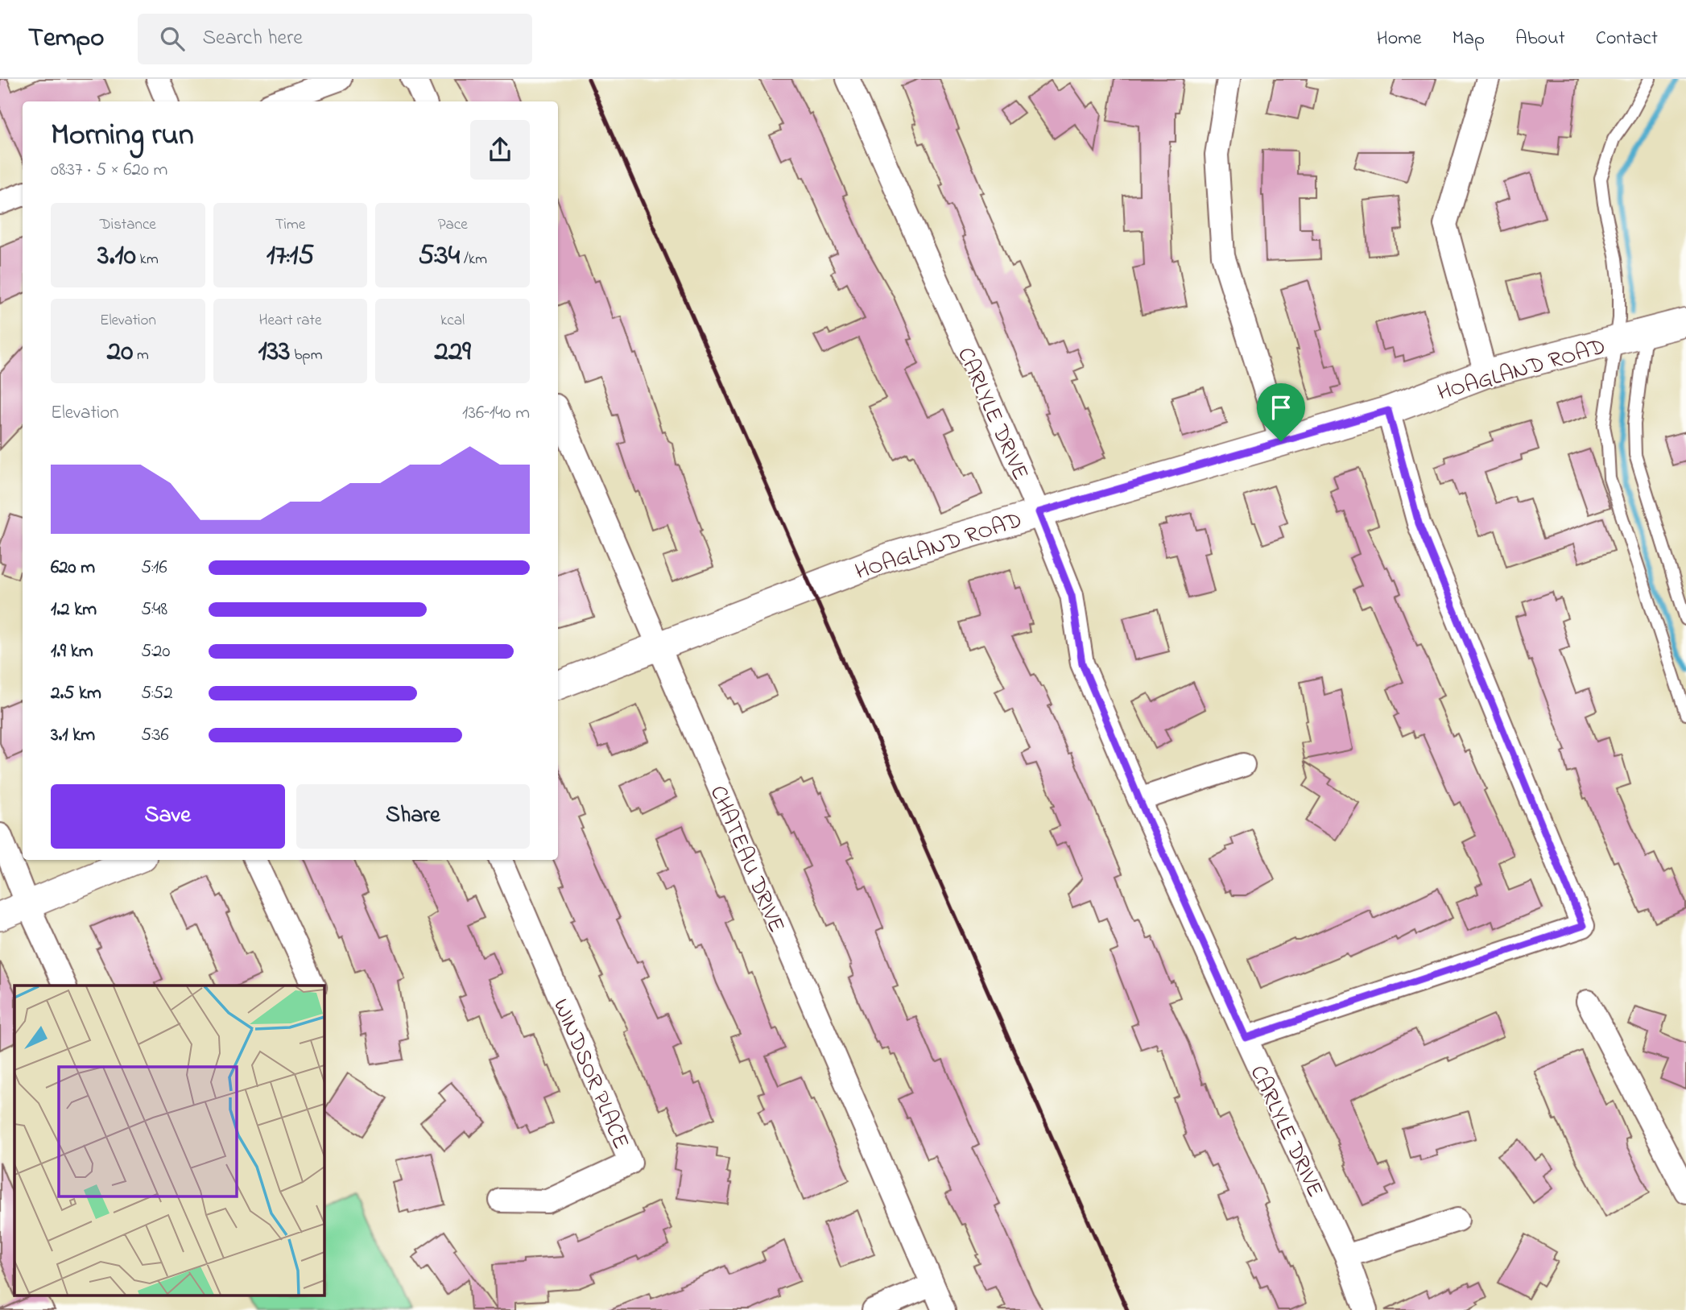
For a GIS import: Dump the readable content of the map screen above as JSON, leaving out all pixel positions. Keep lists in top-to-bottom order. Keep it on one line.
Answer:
{"streets":{"street":["HOAGLAND ROAD","CARLYLE DRIVE","CHATEAU DRIVE","WINDSOR PLACE"]},"crossings":[["HOAGLAND ROAD","CARLYLE DRIVE"],["HOAGLAND ROAD","CHATEAU DRIVE"]],"page":{"header":"Tempo","search":"Search here","nav":["Home","Map","About","Contact"],"heading":["Morning run","08:37 · 5 × 620 m"],"stats":[["Distance","3.10 km"],["Time","17:15"],["Pace","5:34 /km"],["Elevation","20 m"],["Heart rate","133 bpm"],["kcal","229"]],"chart":["Elevation","136–140 m"],"list":[{"name":"620 m","note":"5:16"},{"name":"1.2 km","note":"5:48"},{"name":"1.9 km","note":"5:20"},{"name":"2.5 km","note":"5:52"},{"name":"3.1 km","note":"5:36"}],"buttons":["Save","Share"]}}
